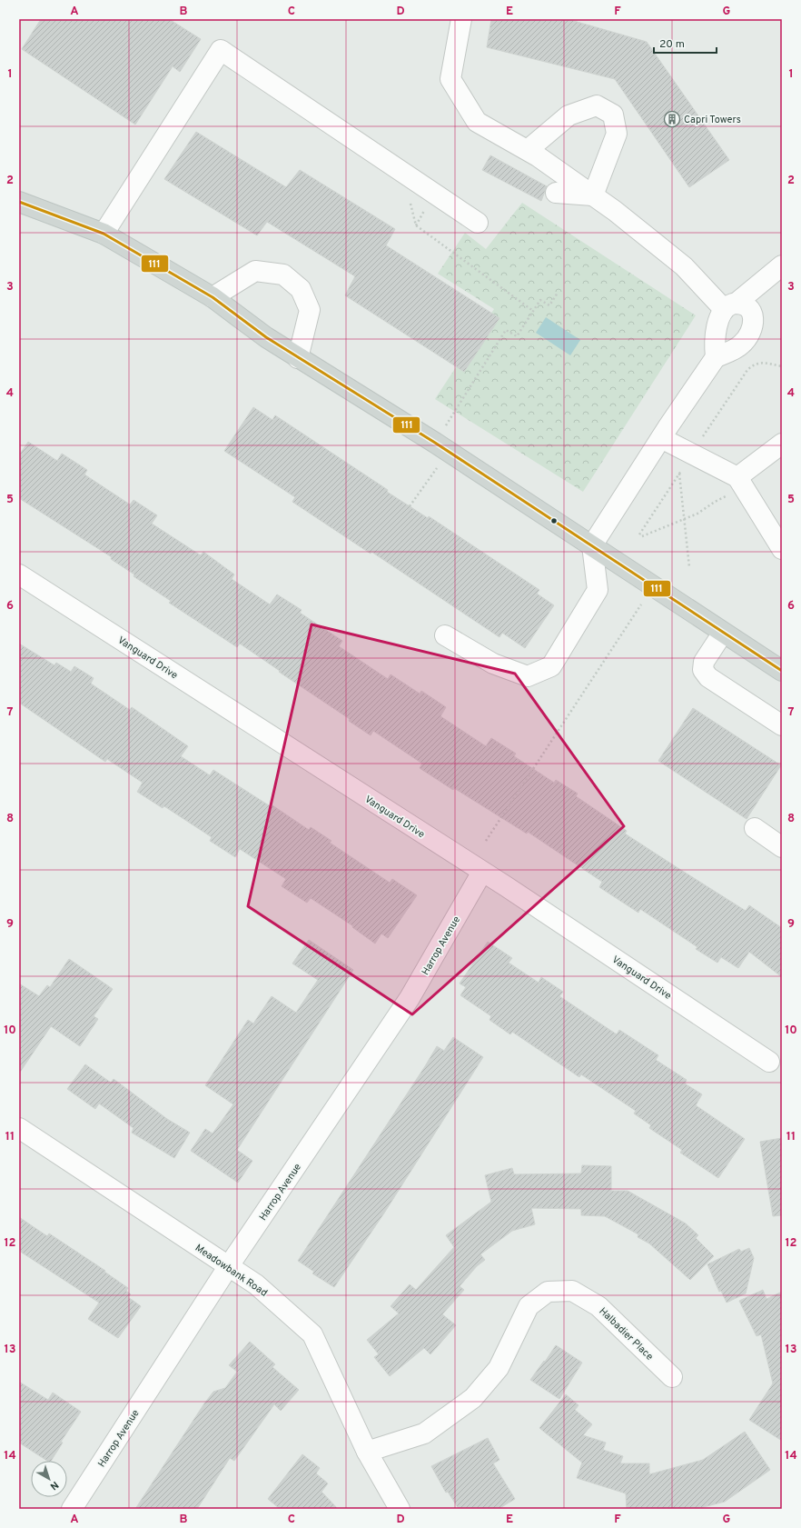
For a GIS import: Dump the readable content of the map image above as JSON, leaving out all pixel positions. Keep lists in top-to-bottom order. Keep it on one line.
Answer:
{"streets":{"street":["Vanguard Drive","Harrop Avenue","Meadowbank Road","Halbadier Place"]},"crossings":[["Vanguard Drive","Harrop Avenue"],["Harrop Avenue","Meadowbank Road"],["Meadowbank Road","Halbadier Place"]],"places":{"building":["Capri Towers"]},"lines":["transit line 111"],"scale_bar":"20 m","north":"bottom right","grid":{"columns":["A","B","C","D","E","F","G"],"rows":["1","2","3","4","5","6","7","8","9","10","11","12","13","14"]}}
